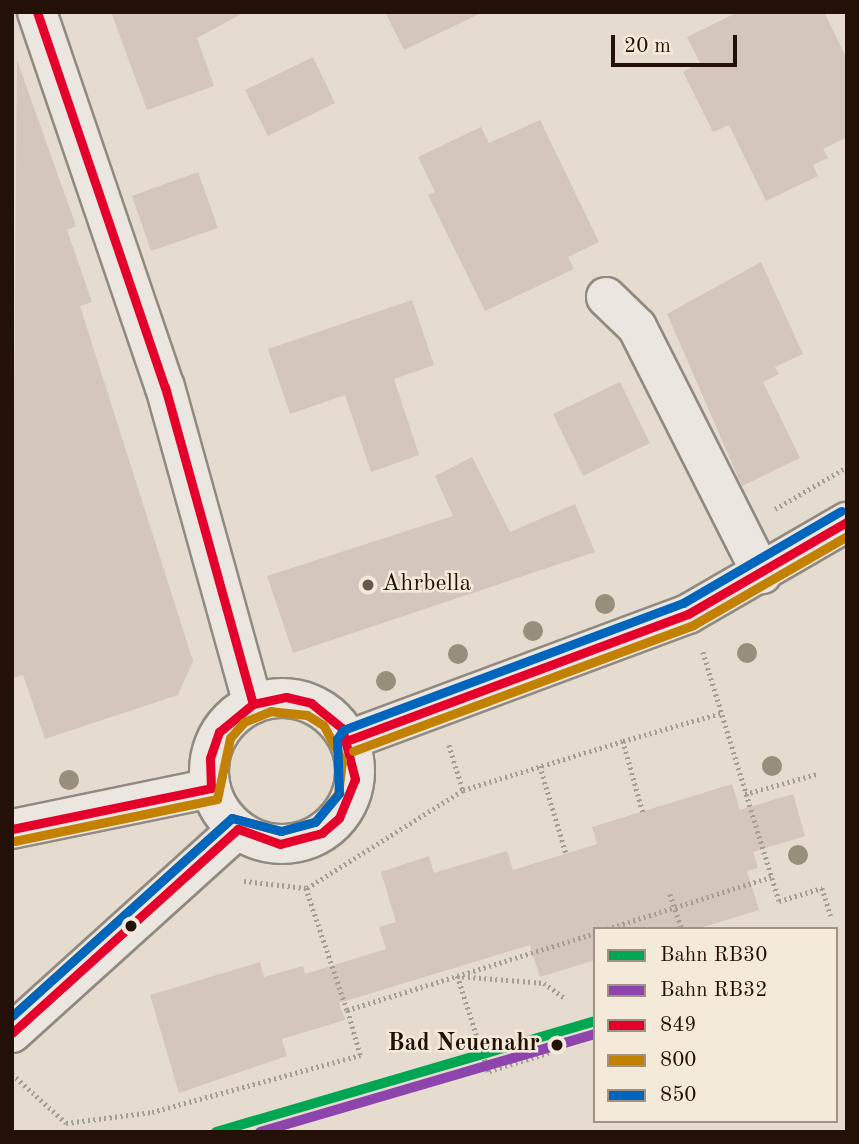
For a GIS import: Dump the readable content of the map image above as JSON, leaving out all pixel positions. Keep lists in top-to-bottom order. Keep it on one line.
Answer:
{"places":["Ahrbella","Bad Neuenahr"],"lines":["transit line 849","transit line 850","transit line 800","rail line RB30","rail line RB32"],"legend":["Bahn RB30","Bahn RB32","849","800","850"],"scale_bar":"20 m"}
